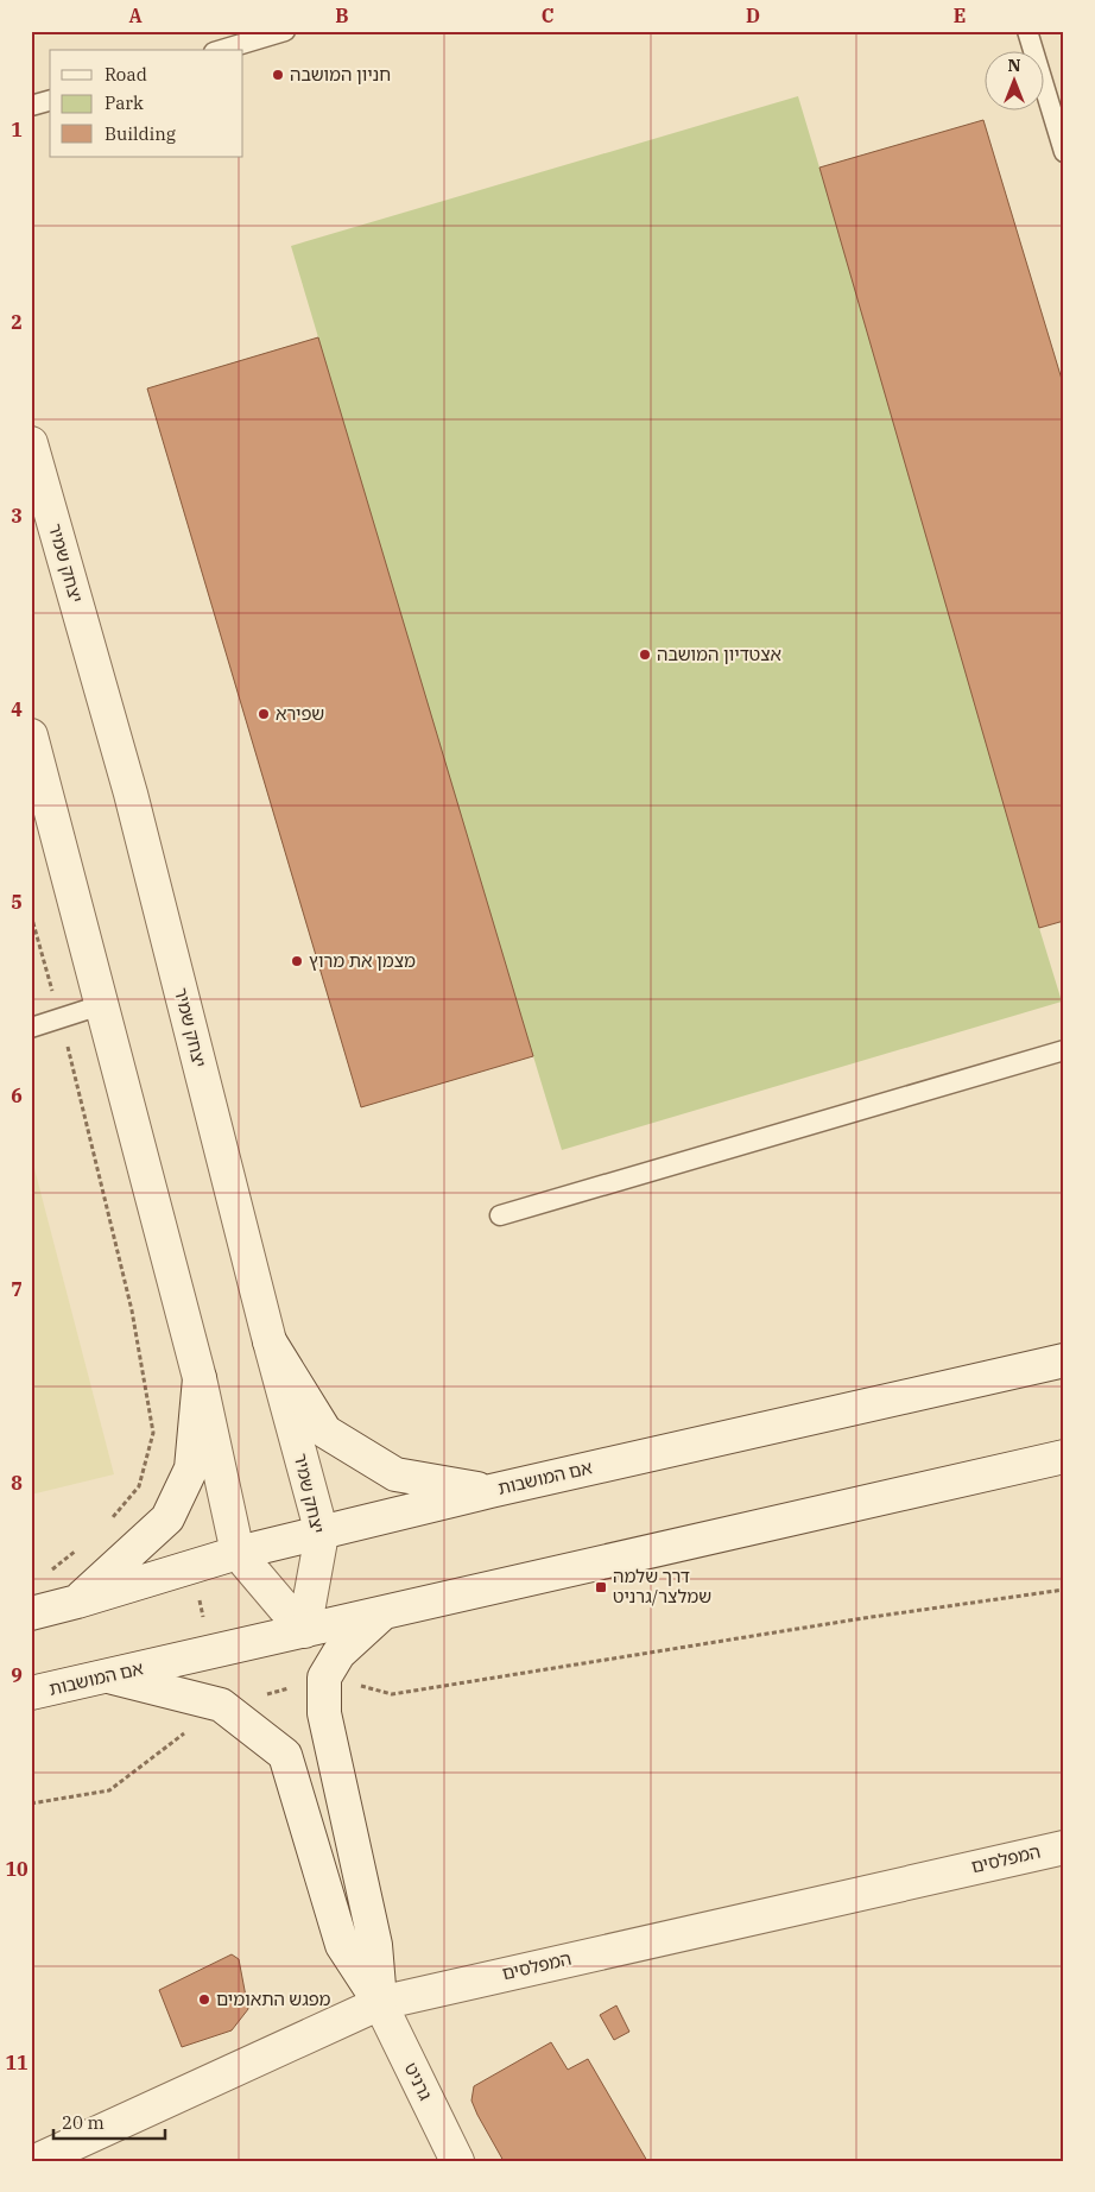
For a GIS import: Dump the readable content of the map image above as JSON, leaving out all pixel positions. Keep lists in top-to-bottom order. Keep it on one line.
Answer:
{"streets":{"main road":["יצחק שמיר","אם המושבות","המפלסים","גרניט"]},"crossings":[["יצחק שמיר","אם המושבות"],["המפלסים","גרניט"]],"places":{"other":["חניון המושבה","אצטדיון המושבה","שפירא","מצמן את מרוץ","מפגש התאומים"],"transit":["דרך שלמה שמלצר/גרניט"]},"legend":["Road","Park","Building"],"scale_bar":"20 m","north":"top","grid":{"columns":["A","B","C","D","E"],"rows":["1","2","3","4","5","6","7","8","9","10","11"]}}
